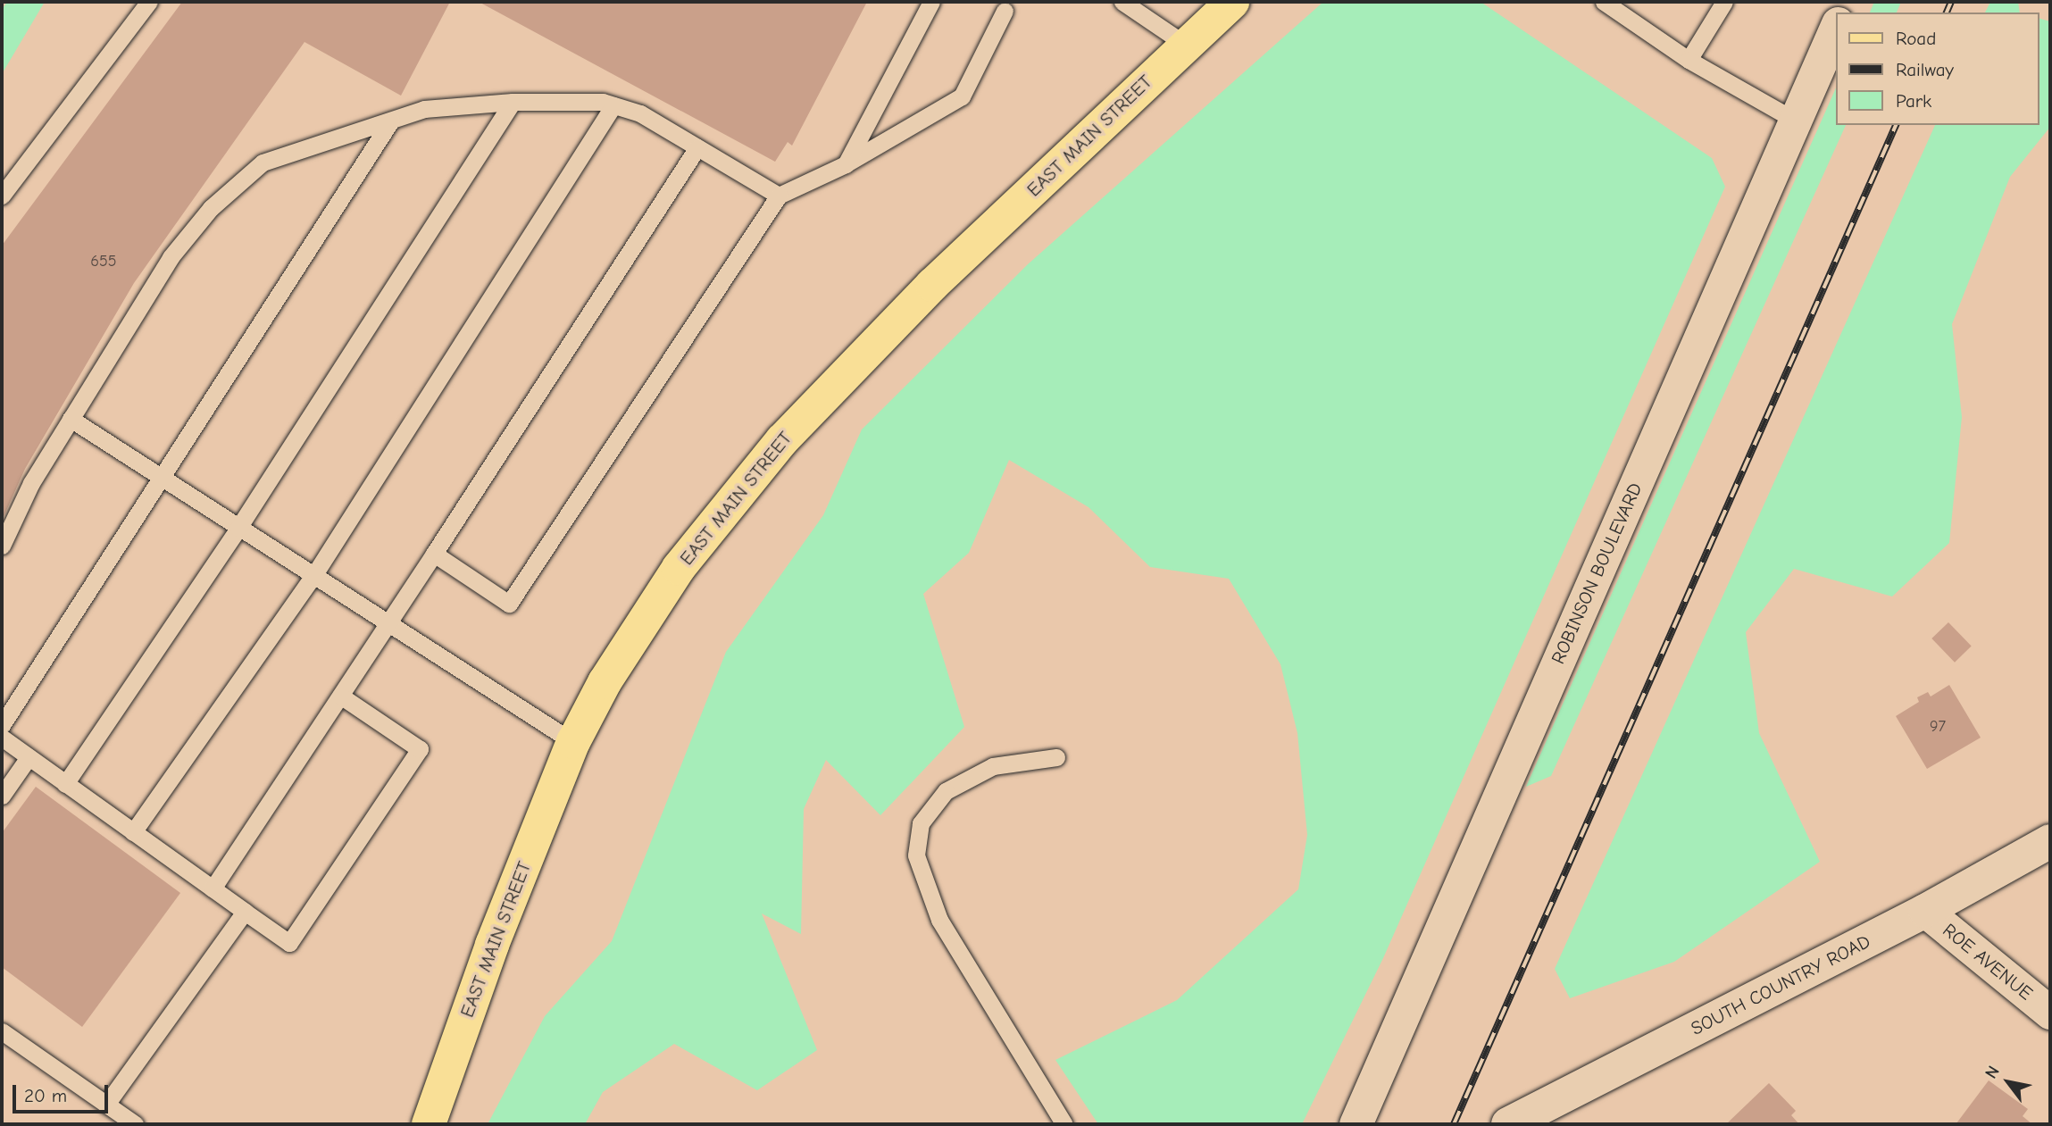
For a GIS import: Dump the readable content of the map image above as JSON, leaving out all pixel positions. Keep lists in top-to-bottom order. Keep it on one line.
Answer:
{"streets":{"main road":["EAST MAIN STREET","SOUTH COUNTRY ROAD"],"street":["ROBINSON BOULEVARD","ROE AVENUE"]},"crossings":[["ROE AVENUE","SOUTH COUNTRY ROAD"]],"house_numbers":["655","97"],"legend":["Road","Railway","Park"],"scale_bar":"20 m","north":"top left"}
